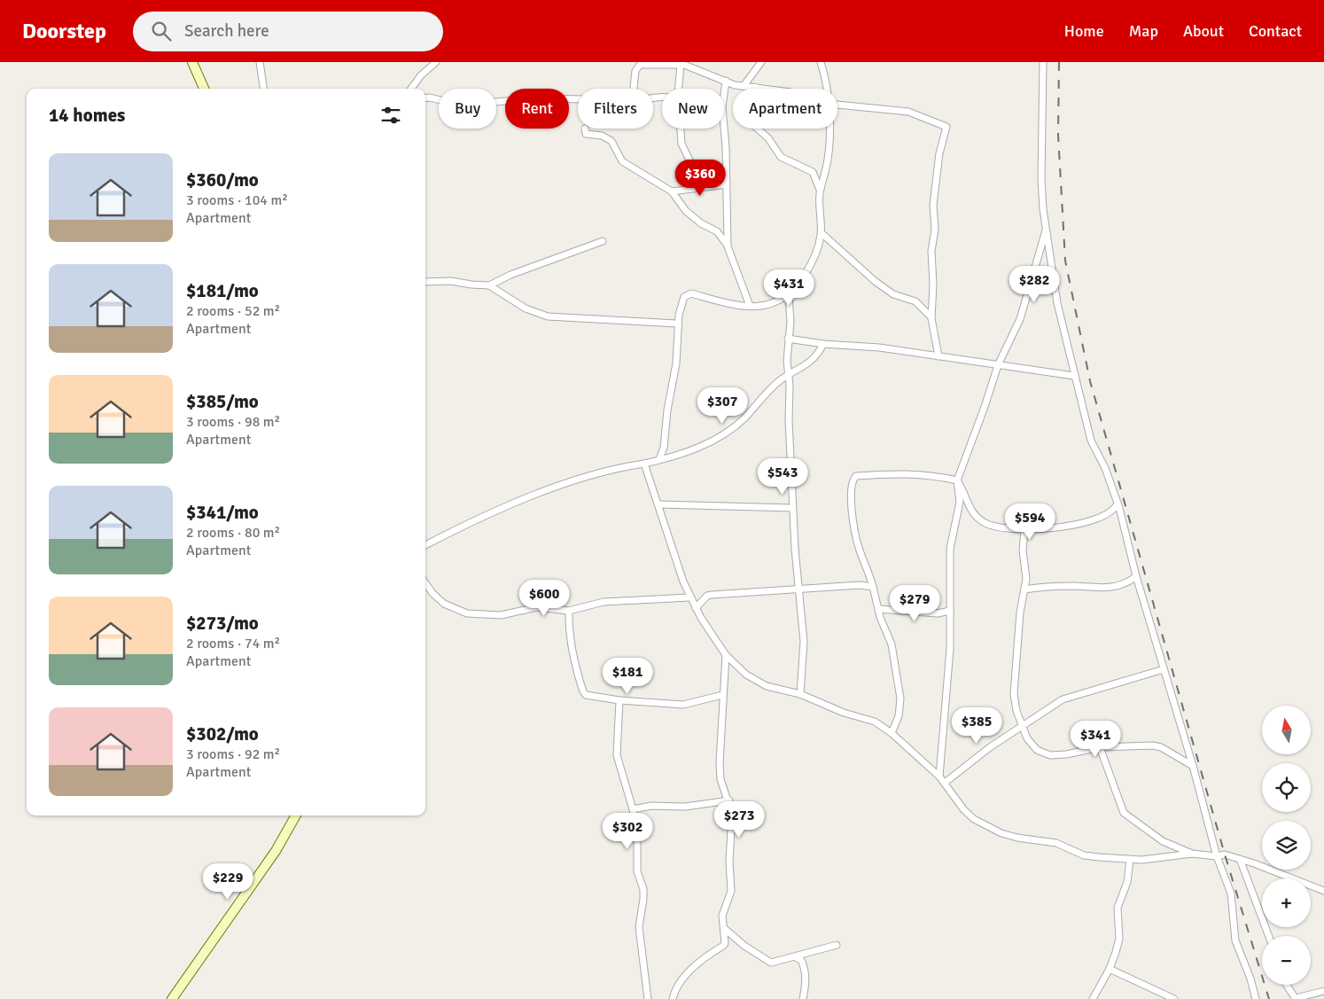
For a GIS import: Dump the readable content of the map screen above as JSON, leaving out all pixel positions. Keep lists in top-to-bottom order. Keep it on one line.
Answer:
{"north":"top","page":{"header":"Doorstep","search":"Search here","nav":["Home","Map","About","Contact"],"chip":["Buy","Rent","Filters","New","Apartment"],"heading":"14 homes","list":[{"name":"$360/mo","note":"3 rooms · 104 m² · Apartment"},{"name":"$181/mo","note":"2 rooms · 52 m² · Apartment"},{"name":"$385/mo","note":"3 rooms · 98 m² · Apartment"},{"name":"$341/mo","note":"2 rooms · 80 m² · Apartment"},{"name":"$273/mo","note":"2 rooms · 74 m² · Apartment"},{"name":"$302/mo","note":"3 rooms · 92 m² · Apartment"}],"price":["$360","$282","$431","$307","$543","$594","$600","$279","$181","$385","$341","$273","$302","$229"],"map_buttons":["+","−"]}}
